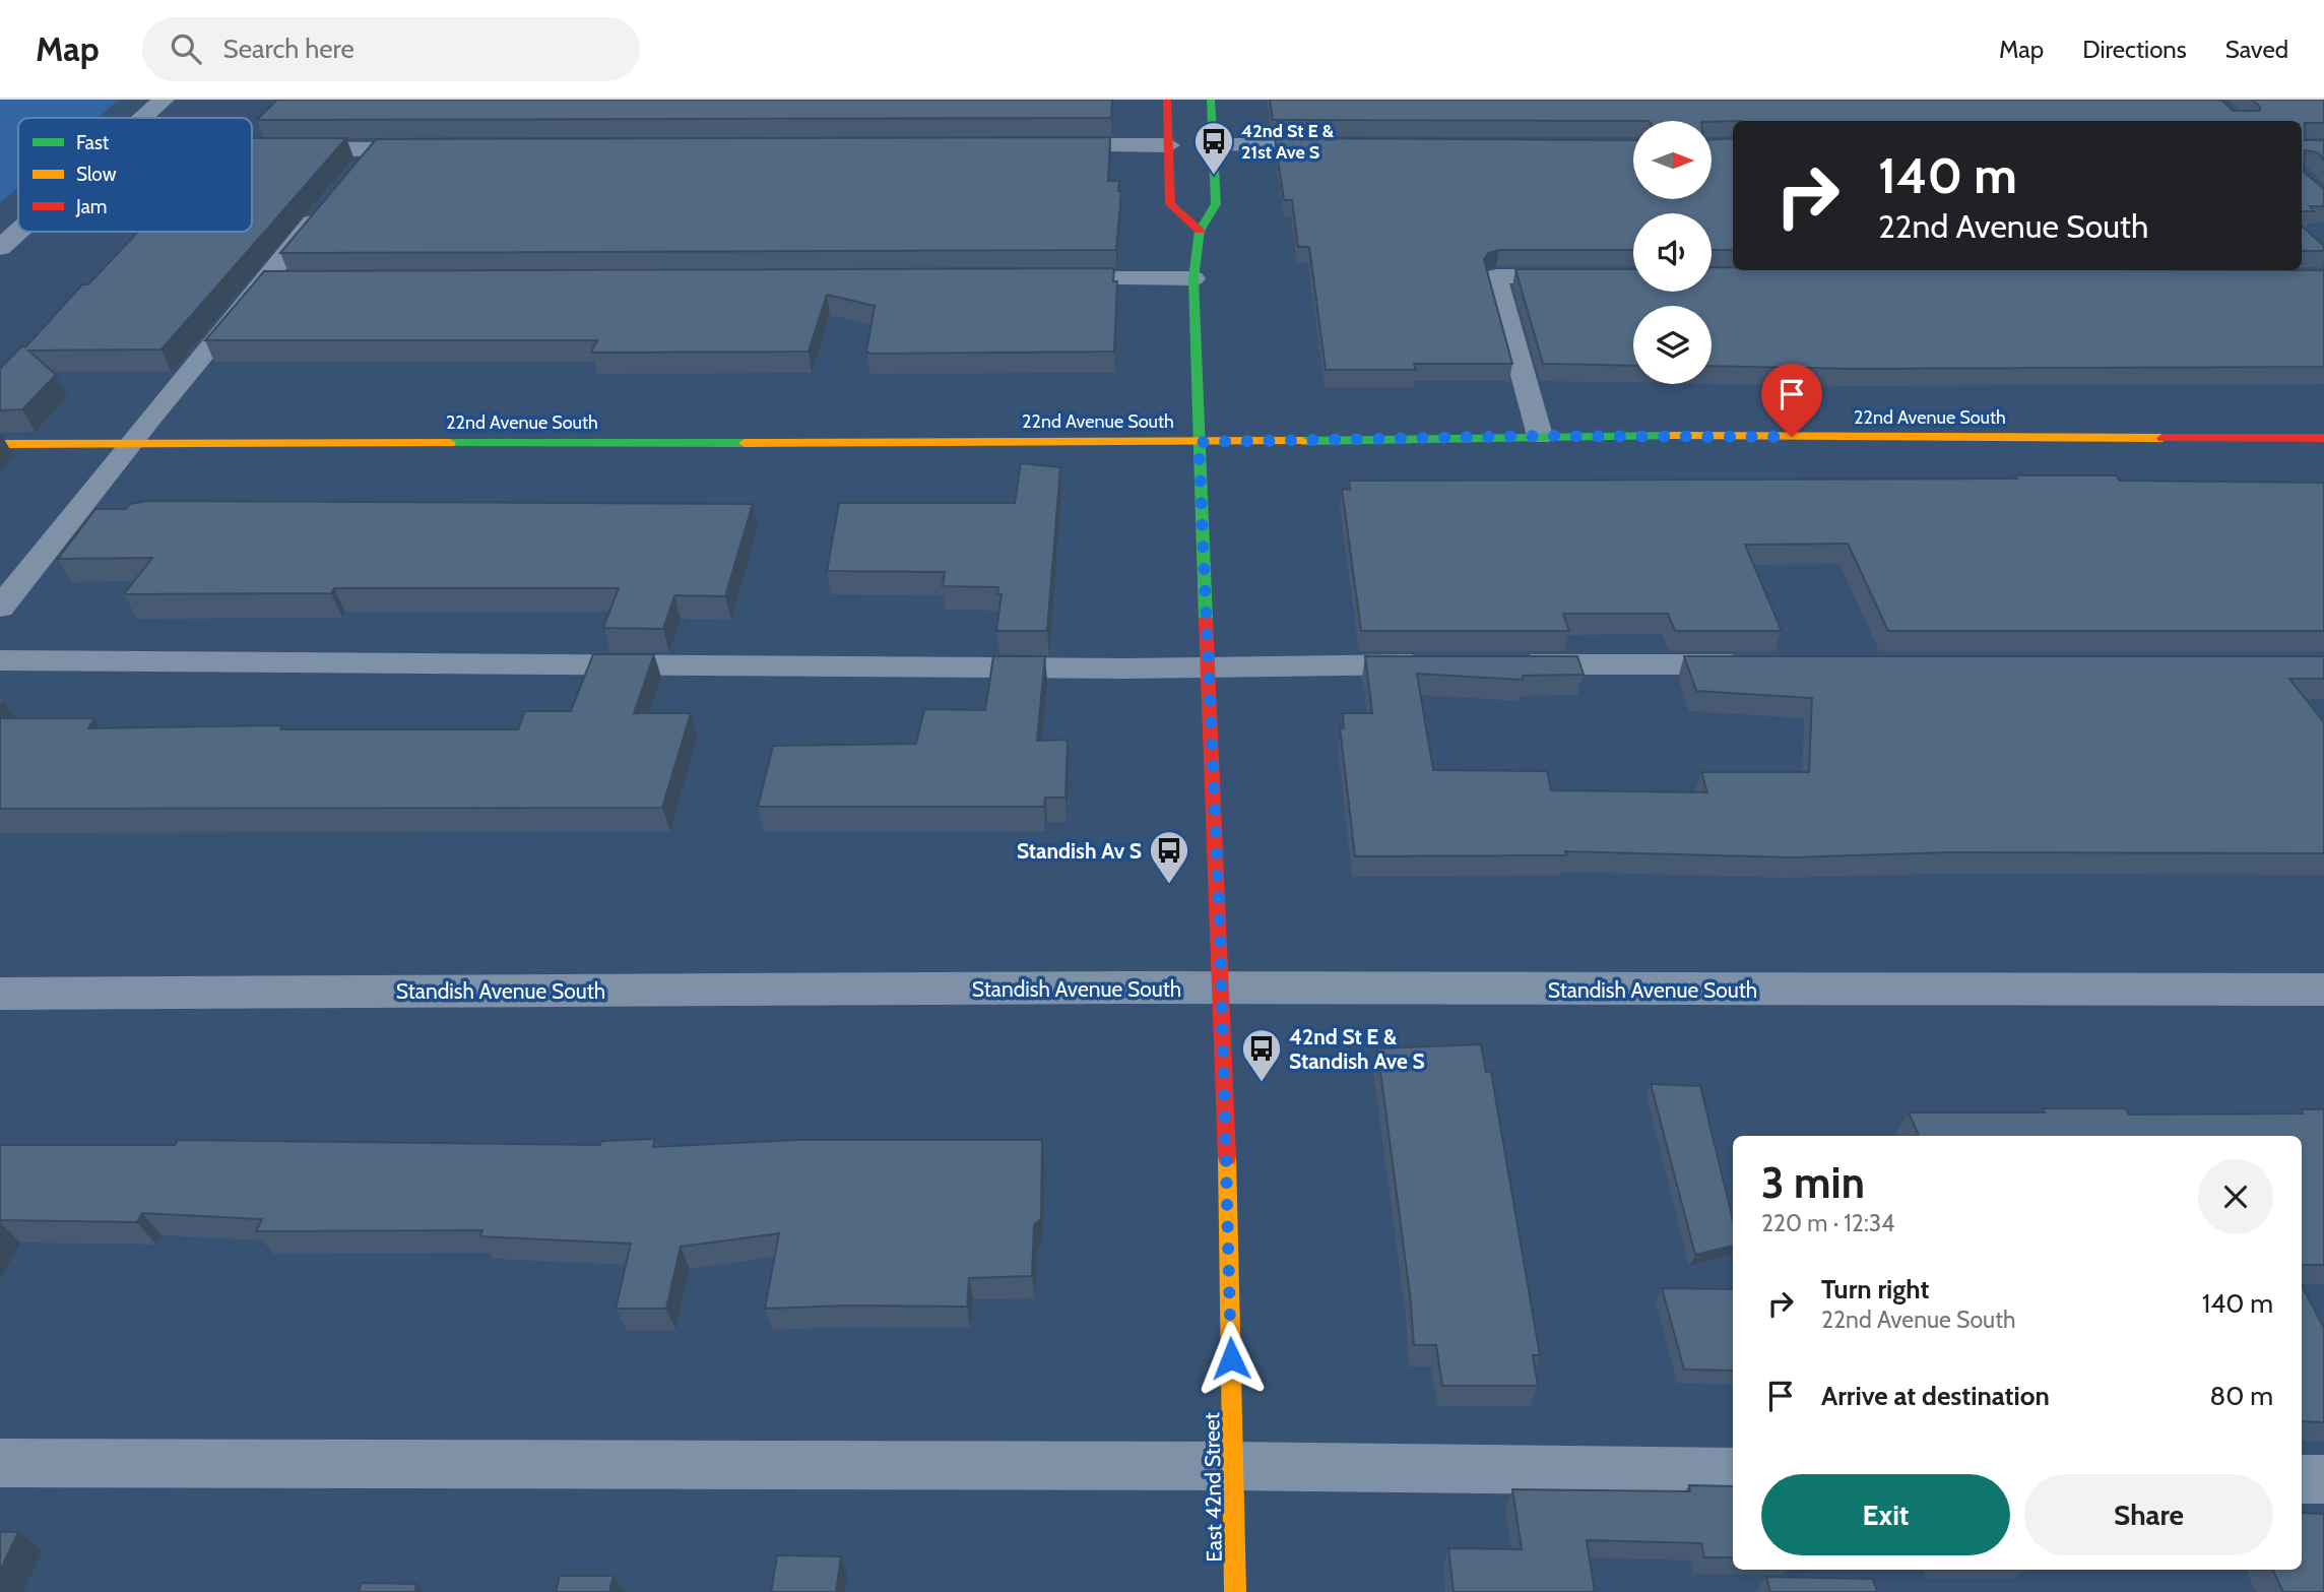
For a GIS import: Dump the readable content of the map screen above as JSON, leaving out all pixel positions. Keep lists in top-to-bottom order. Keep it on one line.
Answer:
{"streets":{"street":["22nd Avenue South","Standish Avenue South","East 42nd Street"]},"crossings":[["22nd Avenue South","East 42nd Street"],["Standish Avenue South","East 42nd Street"]],"places":{"bus stop":["42nd St E & 21st Ave S","Standish Av S","42nd St E & Standish Ave S"]},"legend":["Fast","Slow","Jam"],"north":"right","page":{"header":"Map","search":"Search here","nav":["Map","Directions","Saved"],"turn":["140 m","22nd Avenue South"],"heading":["3 min","220 m · 12:34"],"list":[{"name":"Turn right","note":"22nd Avenue South","value":"140 m"},{"name":"Arrive at destination","value":"80 m"}],"buttons":["Exit","Share"]}}
